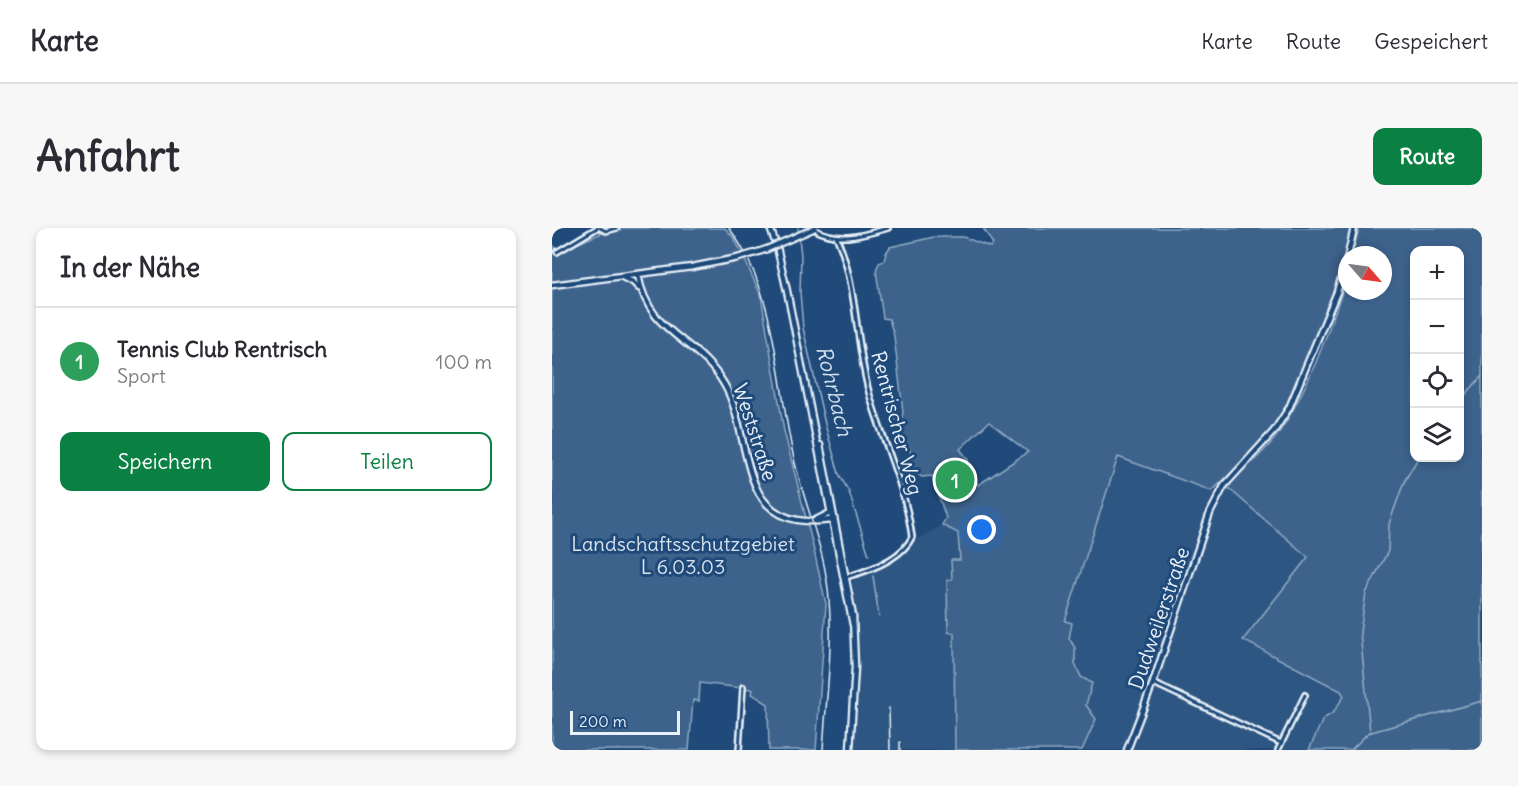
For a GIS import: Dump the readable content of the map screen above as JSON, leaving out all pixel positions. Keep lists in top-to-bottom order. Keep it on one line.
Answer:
{"streets":{"main road":["Weststraße","Dudweilerstraße"],"street":["Rentrischer Weg"]},"water":["Rohrbach"],"parks":["Landschaftsschutzgebiet L 6.03.03"],"scale_bar":"200 m","north":"bottom right","page":{"header":"Karte","nav":["Karte","Route","Gespeichert"],"buttons":["Route",["Speichern","Teilen"]],"title":"Anfahrt","heading":"In der Nähe","map_buttons":["+","−"],"list":[{"mark":"1","name":"Tennis Club Rentrisch","note":"Sport","value":"100 m"}],"pins":"1","scale":"200 m"}}
